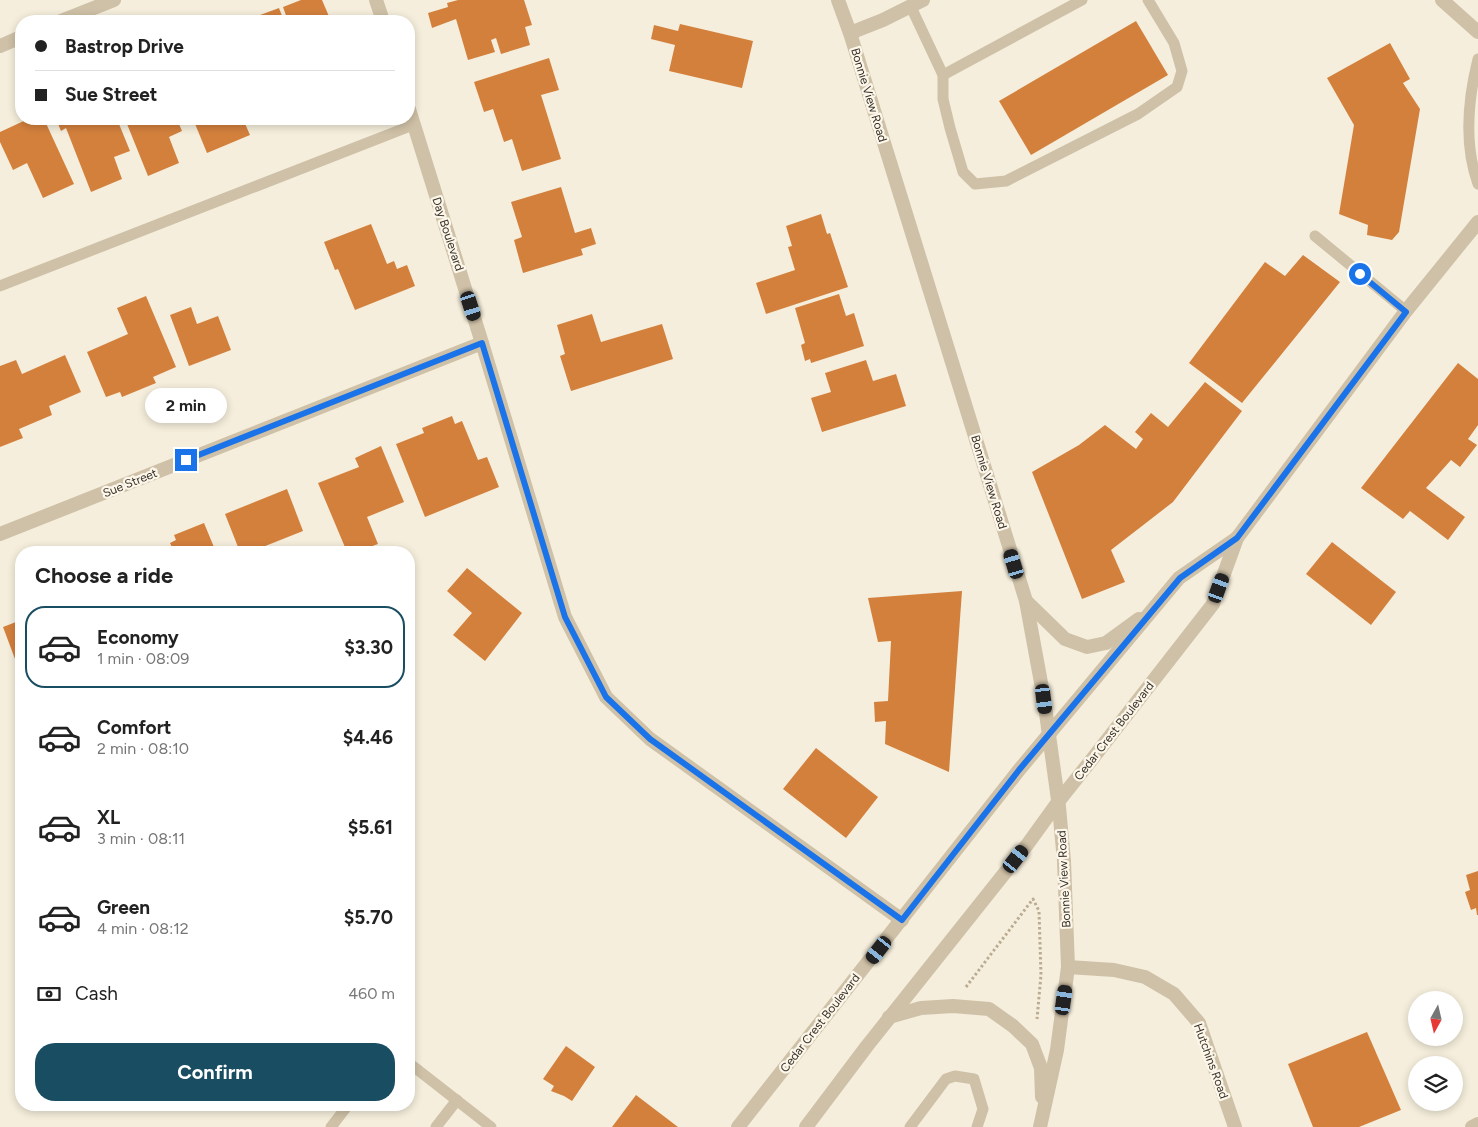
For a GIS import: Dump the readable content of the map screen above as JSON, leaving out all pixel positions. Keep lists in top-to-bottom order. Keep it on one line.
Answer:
{"streets":{"street":["Bonnie View Road","Day Boulevard","Sue Street","Cedar Crest Boulevard","Hutchins Road"]},"crossings":[["Bonnie View Road","Cedar Crest Boulevard"],["Bonnie View Road","Hutchins Road"],["Day Boulevard","Sue Street"],["Day Boulevard","Cedar Crest Boulevard"]],"north":"bottom","page":{"banner":["Bastrop Drive","Sue Street"],"bubble":"2 min","heading":"Choose a ride","list":[{"name":"Economy","note":"1 min · 08:09","value":"$3.30"},{"name":"Comfort","note":"2 min · 08:10","value":"$4.46"},{"name":"XL","note":"3 min · 08:11","value":"$5.61"},{"name":"Green","note":"4 min · 08:12","value":"$5.70"}],"pay":["Cash","460 m"],"buttons":"Confirm"}}
